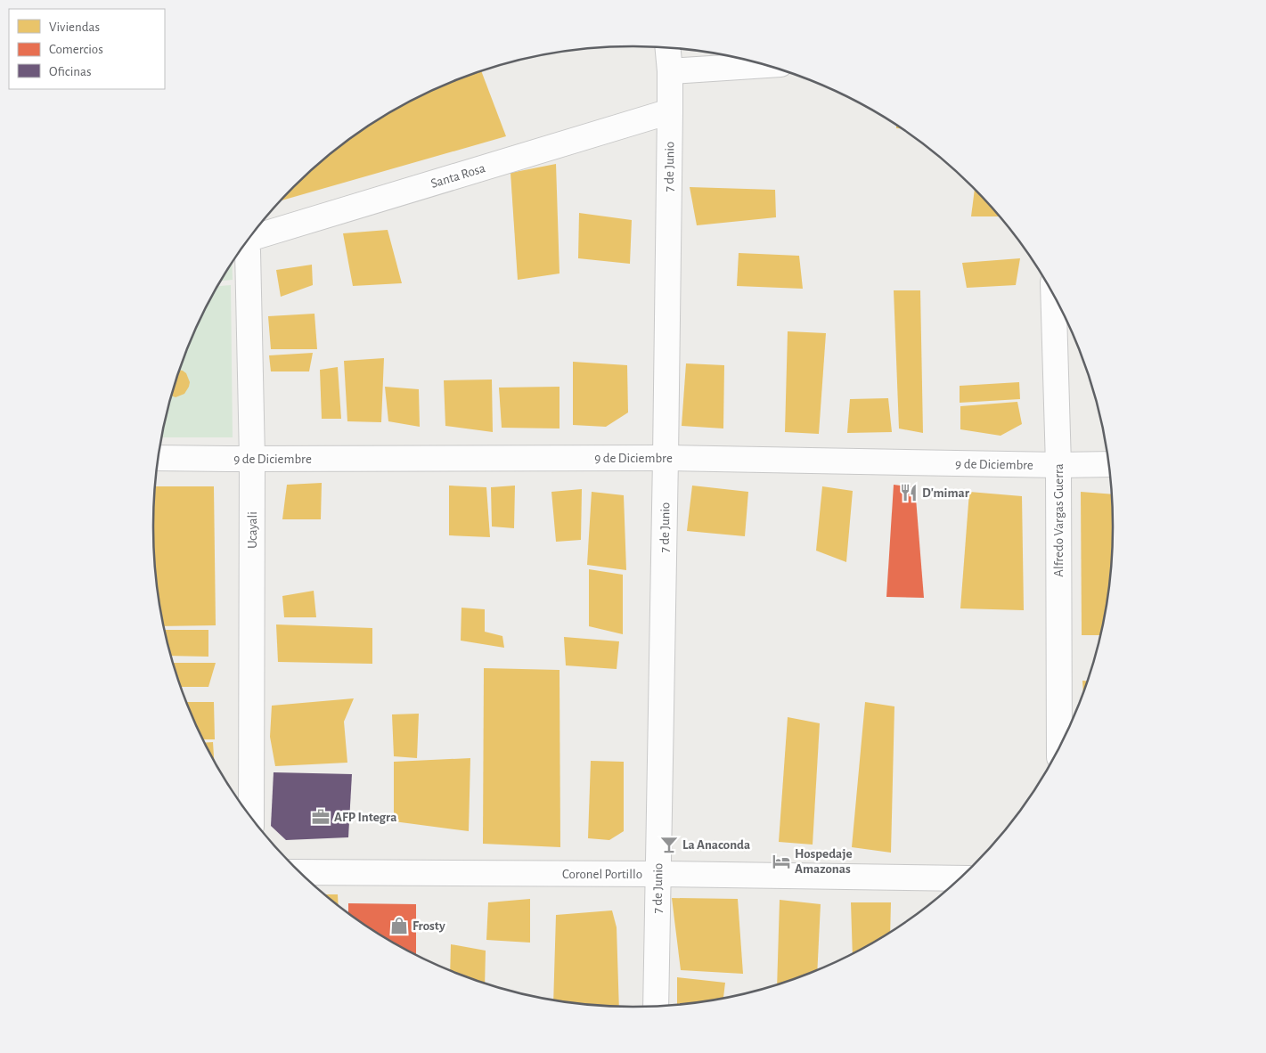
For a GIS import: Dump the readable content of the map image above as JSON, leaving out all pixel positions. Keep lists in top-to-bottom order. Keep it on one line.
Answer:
{"streets":{"street":["7 de Junio","Santa Rosa","9 de Diciembre","Alfredo Vargas Guerra","Ucayali","Coronel Portillo"]},"crossings":[["7 de Junio","Santa Rosa"],["7 de Junio","9 de Diciembre"],["7 de Junio","Coronel Portillo"],["9 de Diciembre","Alfredo Vargas Guerra"],["9 de Diciembre","Ucayali"]],"places":{"restaurant":["D'mimar"],"office":["AFP Integra"],"bar":["La Anaconda"],"hotel":["Hospedaje Amazonas"],"shop":["Frosty"]},"legend":["Viviendas","Comercios","Oficinas"]}
